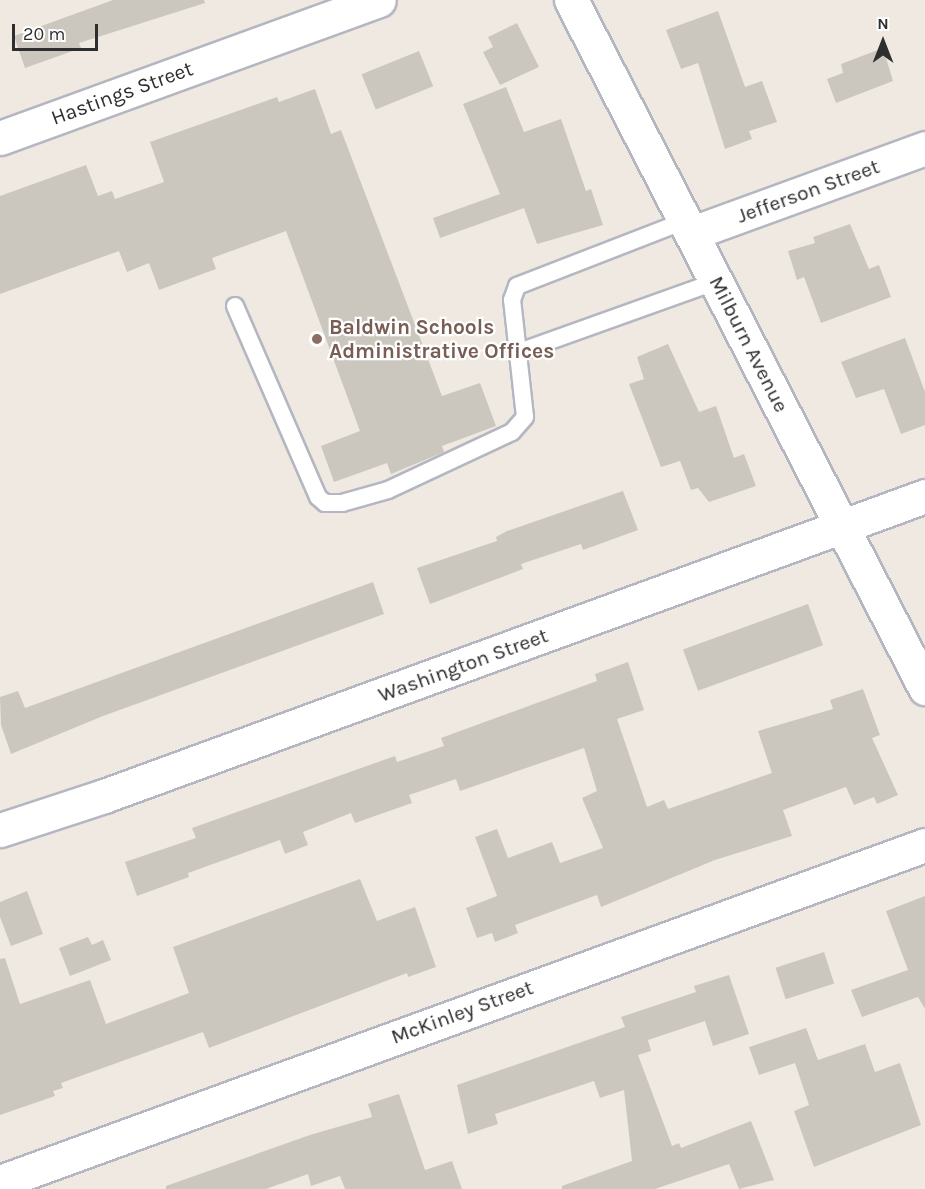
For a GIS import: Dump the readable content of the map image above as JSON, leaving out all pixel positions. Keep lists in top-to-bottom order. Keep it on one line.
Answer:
{"streets":{"street":["Hastings Street","Jefferson Street","Milburn Avenue","Washington Street","McKinley Street"]},"crossings":[["Jefferson Street","Milburn Avenue"],["Milburn Avenue","Washington Street"]],"places":["Baldwin Schools Administrative Offices"],"scale_bar":"20 m","north":"top"}
